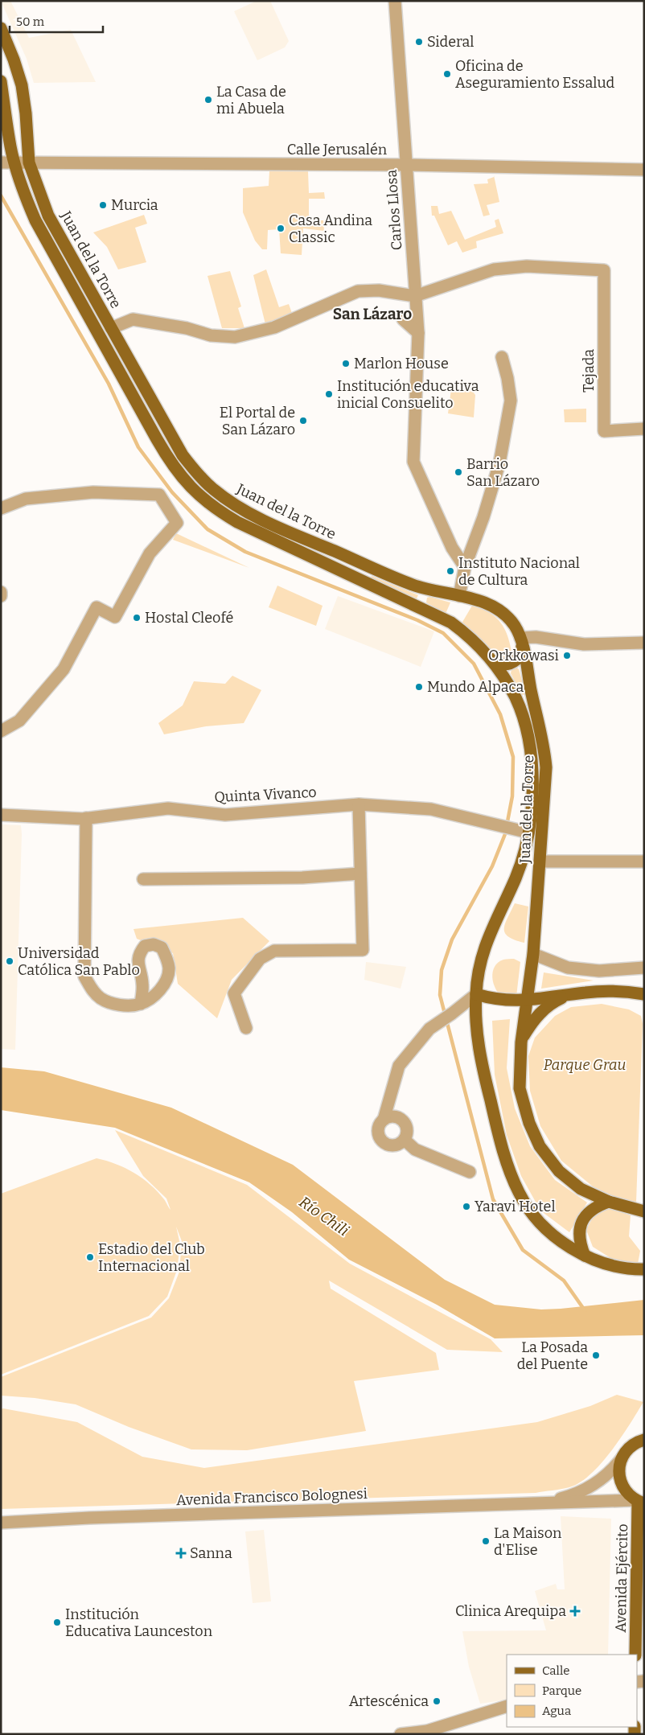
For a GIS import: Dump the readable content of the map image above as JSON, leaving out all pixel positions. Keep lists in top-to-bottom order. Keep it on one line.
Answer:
{"streets":{"main road":["Juan del la Torre","Avenida Ejército"],"street":["Calle Jerusalén","Carlos Llosa","Tejada","Quinta Vivanco","Avenida Francisco Bolognesi"]},"crossings":[["Calle Jerusalén","Carlos Llosa"],["Calle Jerusalén","Juan del la Torre"],["Carlos Llosa","Tejada"],["Juan del la Torre","Quinta Vivanco"],["Avenida Francisco Bolognesi","Avenida Ejército"]],"districts":["San Lázaro"],"water":["Río Chili"],"parks":["Parque Grau"],"places":{"other":["Sideral","Oficina de Aseguramiento Essalud","La Casa de mi Abuela","Murcia","Casa Andina Classic","Marlon House","Institución educativa inicial Consuelito","El Portal de San Lázaro","Barrio San Lázaro","Instituto Nacional de Cultura","Hostal Cleofé","Orkkowasi","Mundo Alpaca","Universidad Católica San Pablo","Yaravi Hotel","Estadio del Club Internacional","La Posada del Puente","La Maison d'Elise","Institución Educativa Launceston","Artescénica"],"health":["Sanna","Clinica Arequipa"]},"legend":["Calle","Parque","Agua"],"scale_bar":"50 m"}
